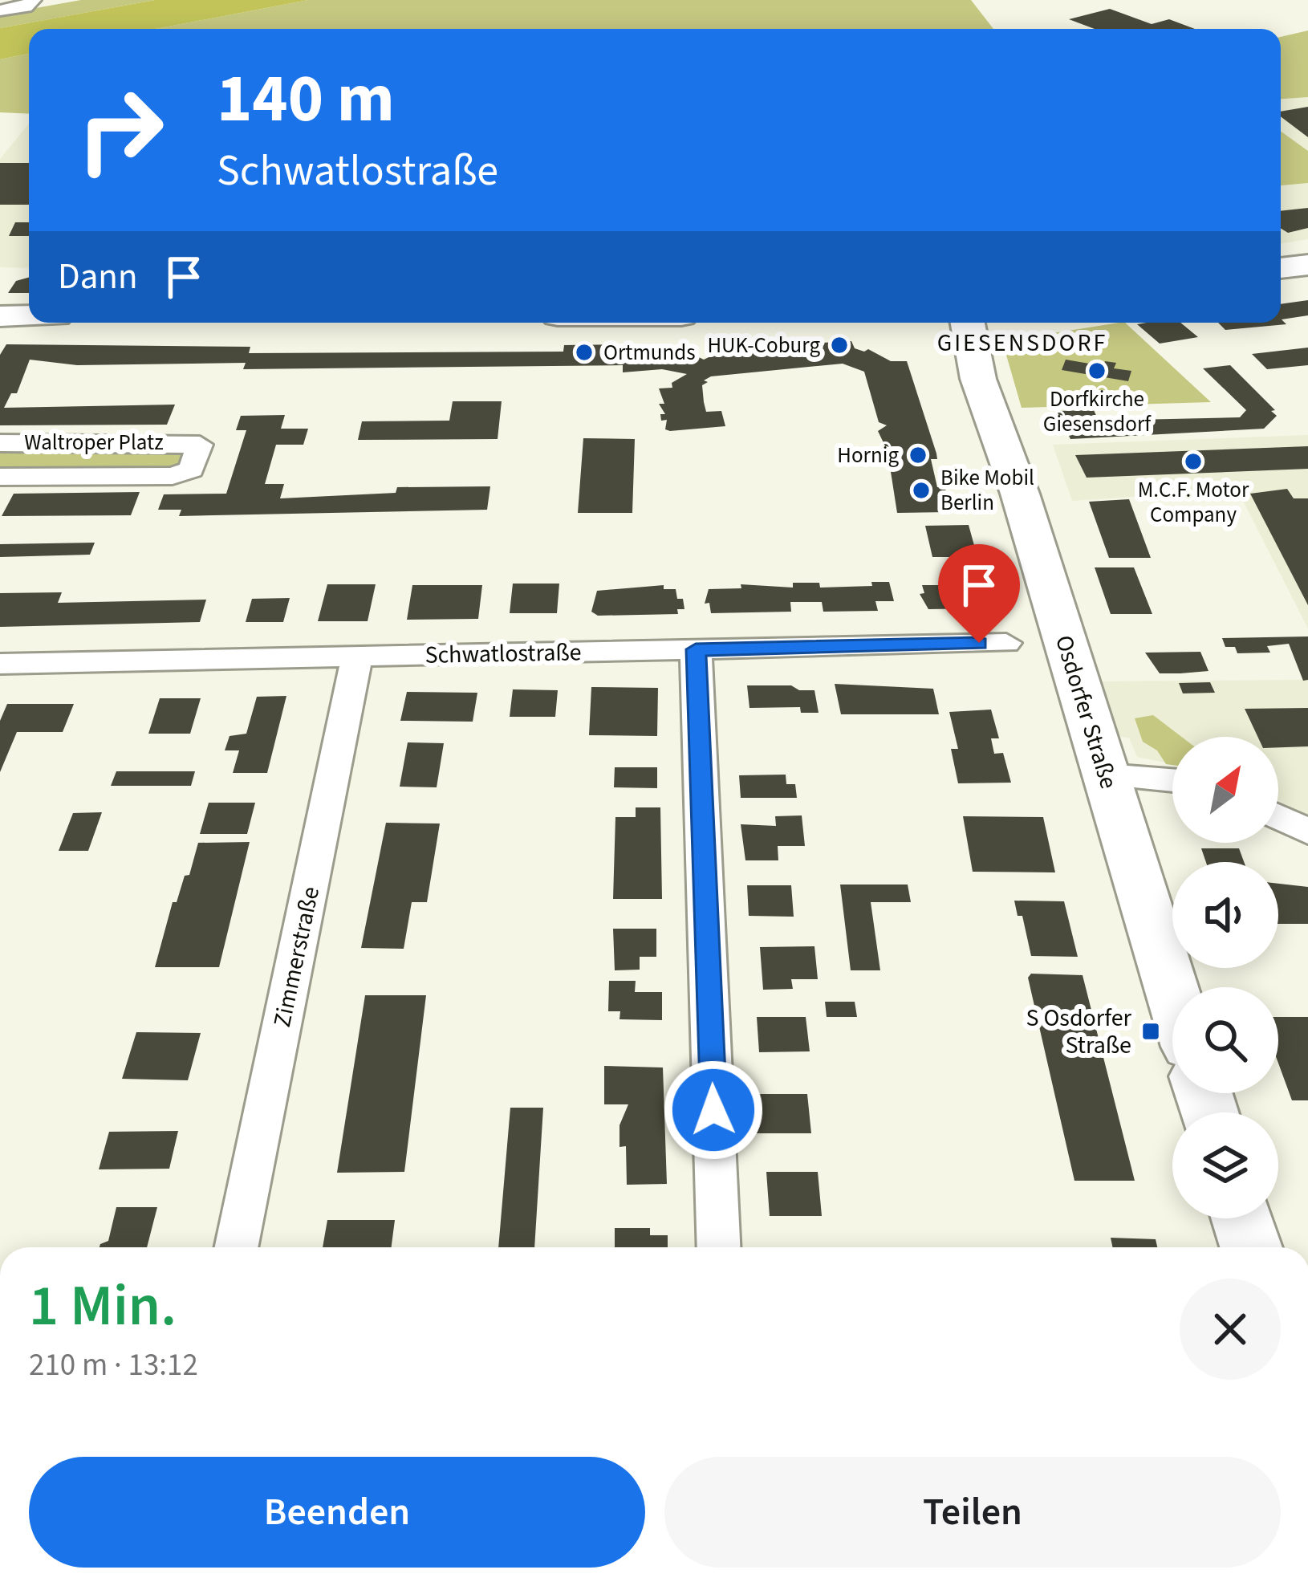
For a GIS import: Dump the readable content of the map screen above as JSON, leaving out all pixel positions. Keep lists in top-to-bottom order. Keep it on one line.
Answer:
{"streets":{"main road":["Osdorfer Straße"],"street":["Waltroper Platz","Schwatlostraße","Zimmerstraße"]},"crossings":[["Schwatlostraße","Zimmerstraße"]],"districts":["GIESENSDORF"],"places":{"other":["HUK-Coburg","Ortmunds","Dorfkirche Giesensdorf","Hornig","M.C.F. Motor Company","Bike Mobil Berlin"],"transit":["S Osdorfer Straße"]},"north":"top right","page":{"turn":["140 m","Schwatlostraße"],"then":"Dann","heading":["1 Min.","210 m · 13:12"],"buttons":["Beenden","Teilen"]}}
